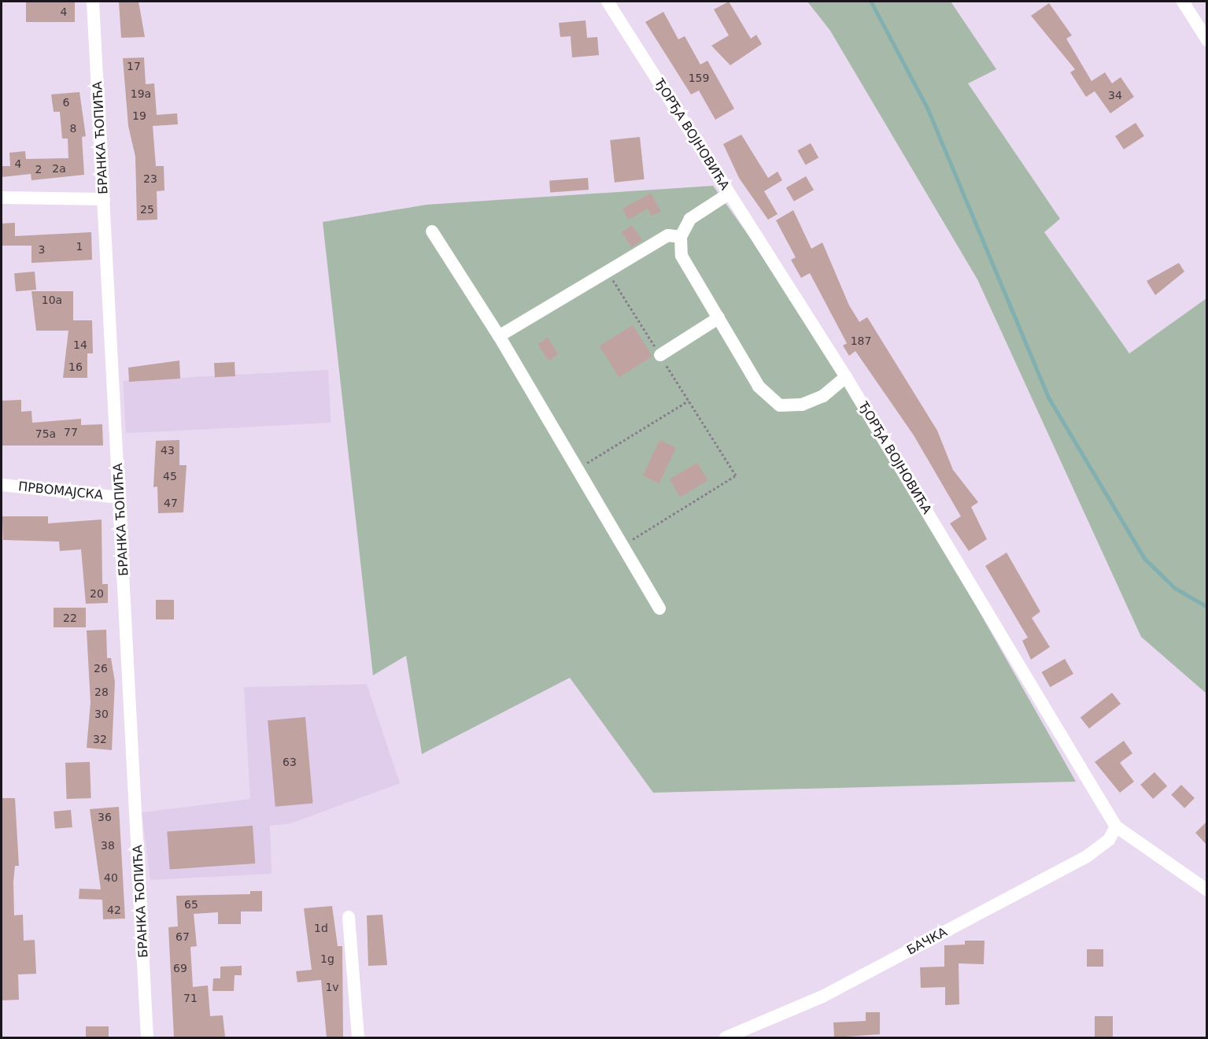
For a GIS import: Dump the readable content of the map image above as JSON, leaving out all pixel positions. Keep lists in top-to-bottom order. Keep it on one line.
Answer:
{"streets":{"street":["ЂОРЂА ВОЈНОВИЋА","БРАНКА ЋОПИЋА","ПРВОМАЈСКА","БАЧКА"]},"crossings":[["ЂОРЂА ВОЈНОВИЋА","БАЧКА"],["БРАНКА ЋОПИЋА","ПРВОМАЈСКА"]],"house_numbers":["4","17","159","19a","34","6","19","8","4","2a","2","23","25","1","3","10a","187","14","16","77","75a","43","45","47","20","22","26","28","30","32","63","36","38","40","65","42","1d","67","1g","69","1v","71"]}
